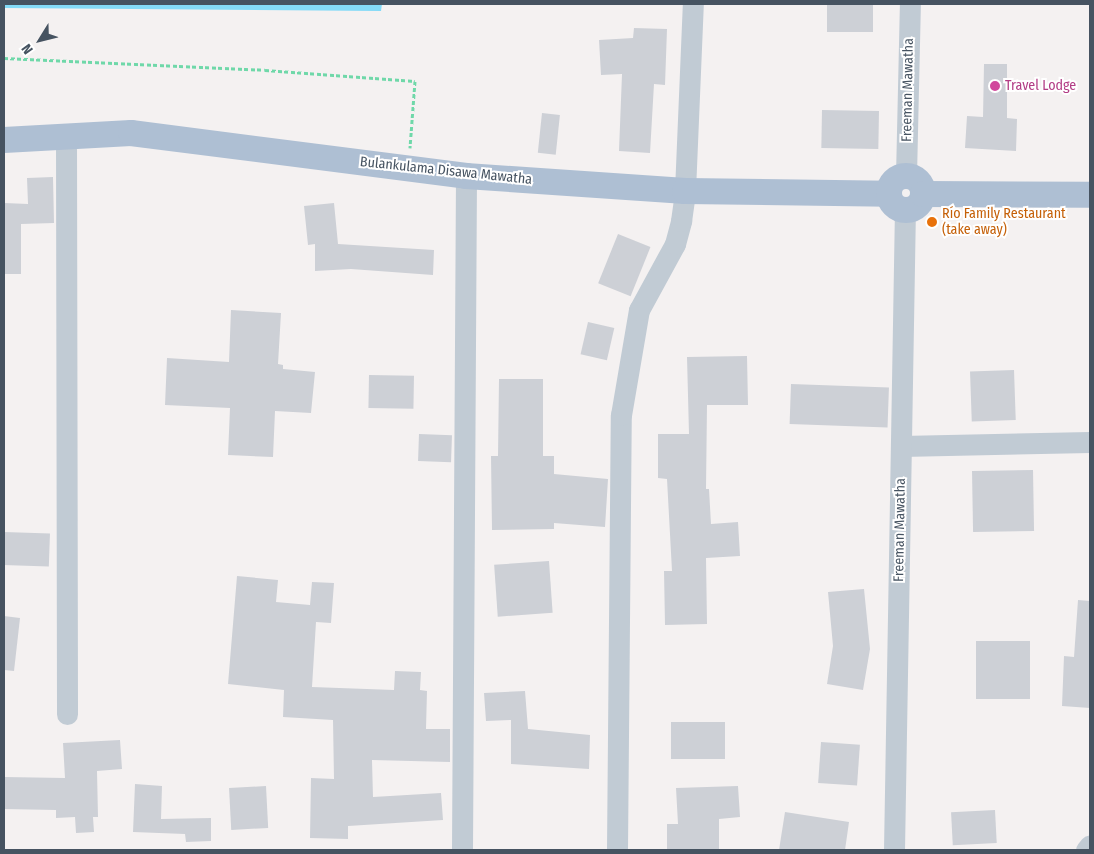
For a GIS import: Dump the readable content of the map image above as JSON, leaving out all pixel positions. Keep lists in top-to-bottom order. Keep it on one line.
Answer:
{"streets":{"main road":["Bulankulama Disawa Mawatha"],"street":["Freeman Mawatha"]},"crossings":[["Freeman Mawatha","Bulankulama Disawa Mawatha"]],"places":["Travel Lodge","Río Family Restaurant (take away)"],"north":"bottom left"}
